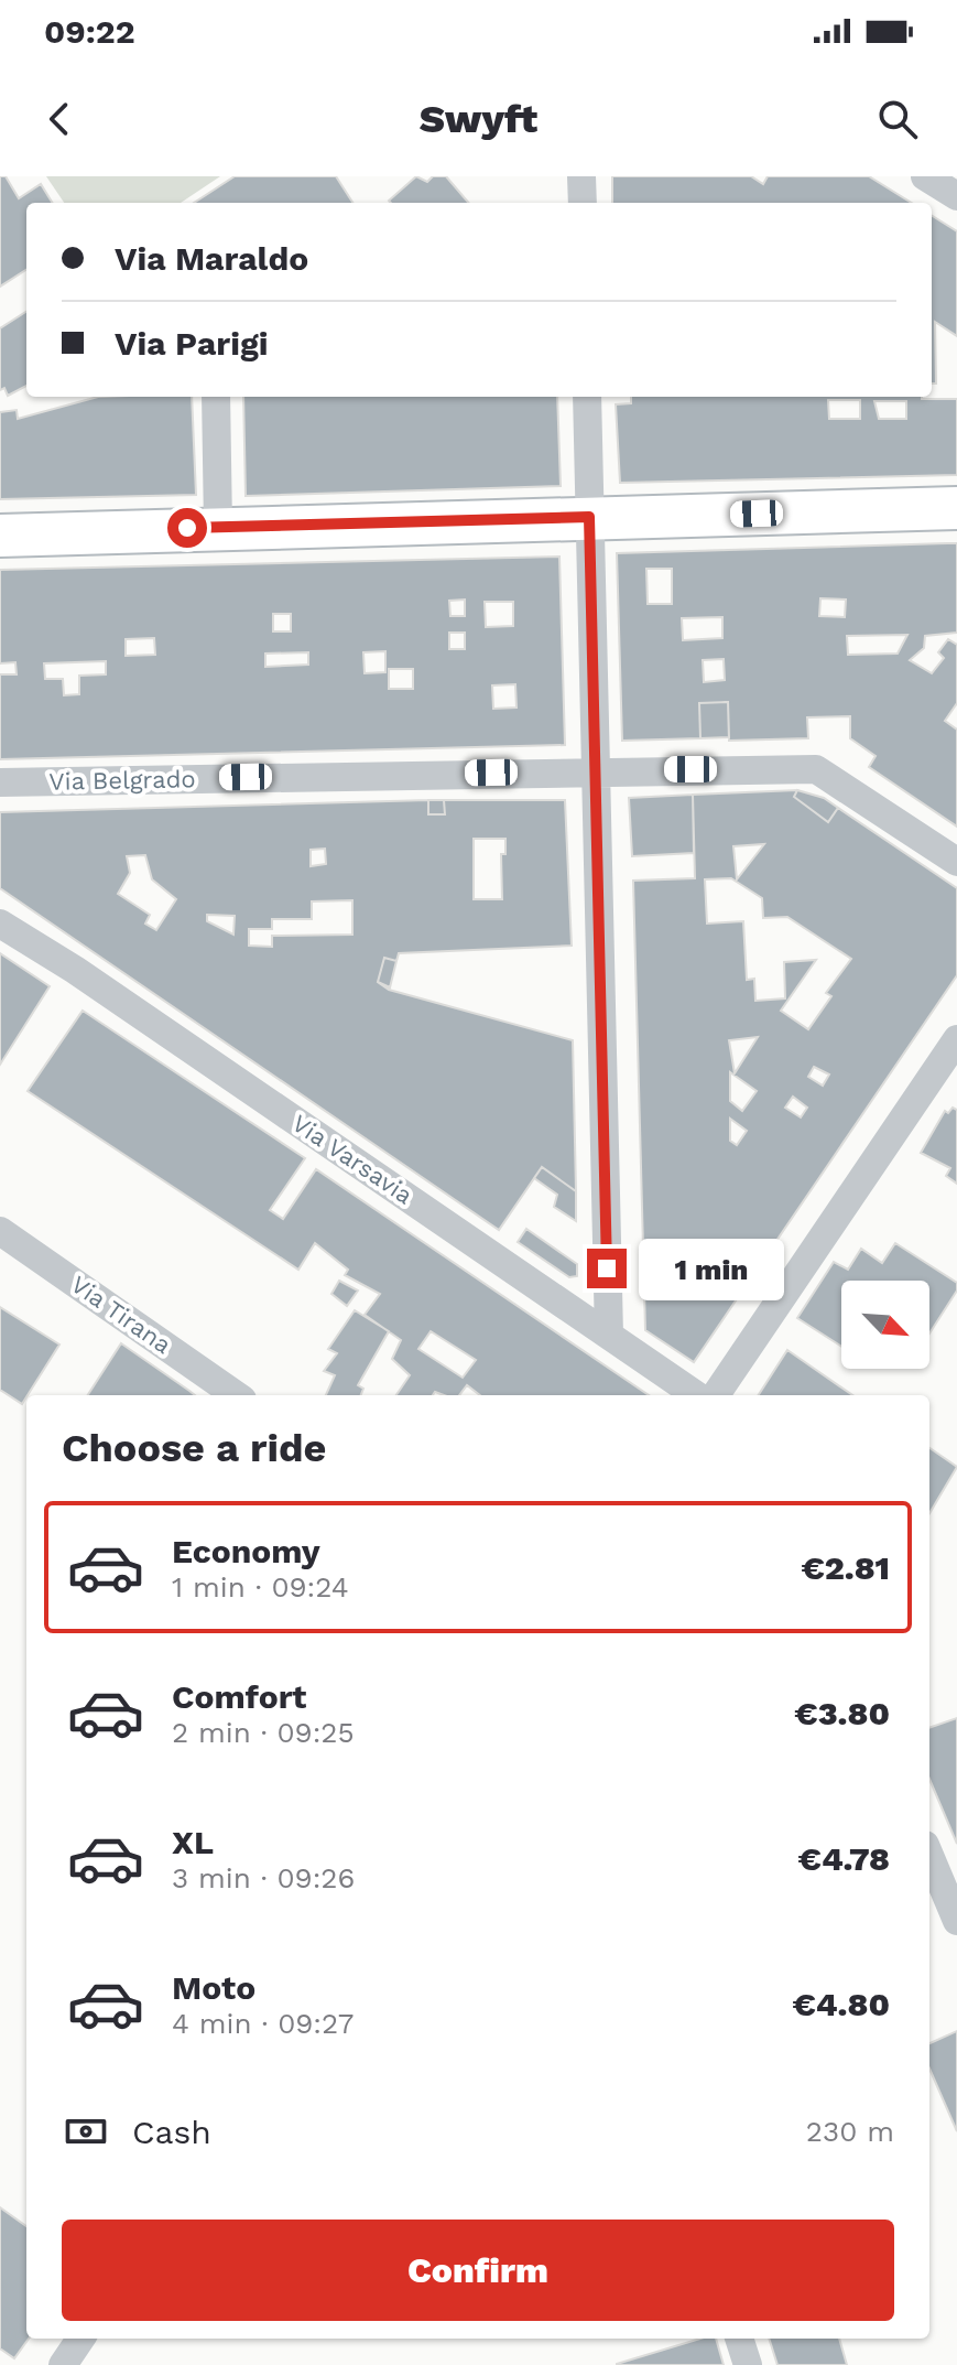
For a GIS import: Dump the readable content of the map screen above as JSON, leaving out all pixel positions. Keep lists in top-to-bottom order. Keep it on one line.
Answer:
{"streets":{"street":["Via Belgrado","Via Varsavia","Via Tirana"]},"north":"bottom right","page":{"status":"09:22","header":"Swyft","banner":["Via Maraldo","Via Parigi"],"bubble":"1 min","heading":"Choose a ride","list":[{"name":"Economy","note":"1 min · 09:24","value":"€2.81"},{"name":"Comfort","note":"2 min · 09:25","value":"€3.80"},{"name":"XL","note":"3 min · 09:26","value":"€4.78"},{"name":"Moto","note":"4 min · 09:27","value":"€4.80"}],"pay":["Cash","230 m"],"buttons":"Confirm"}}
